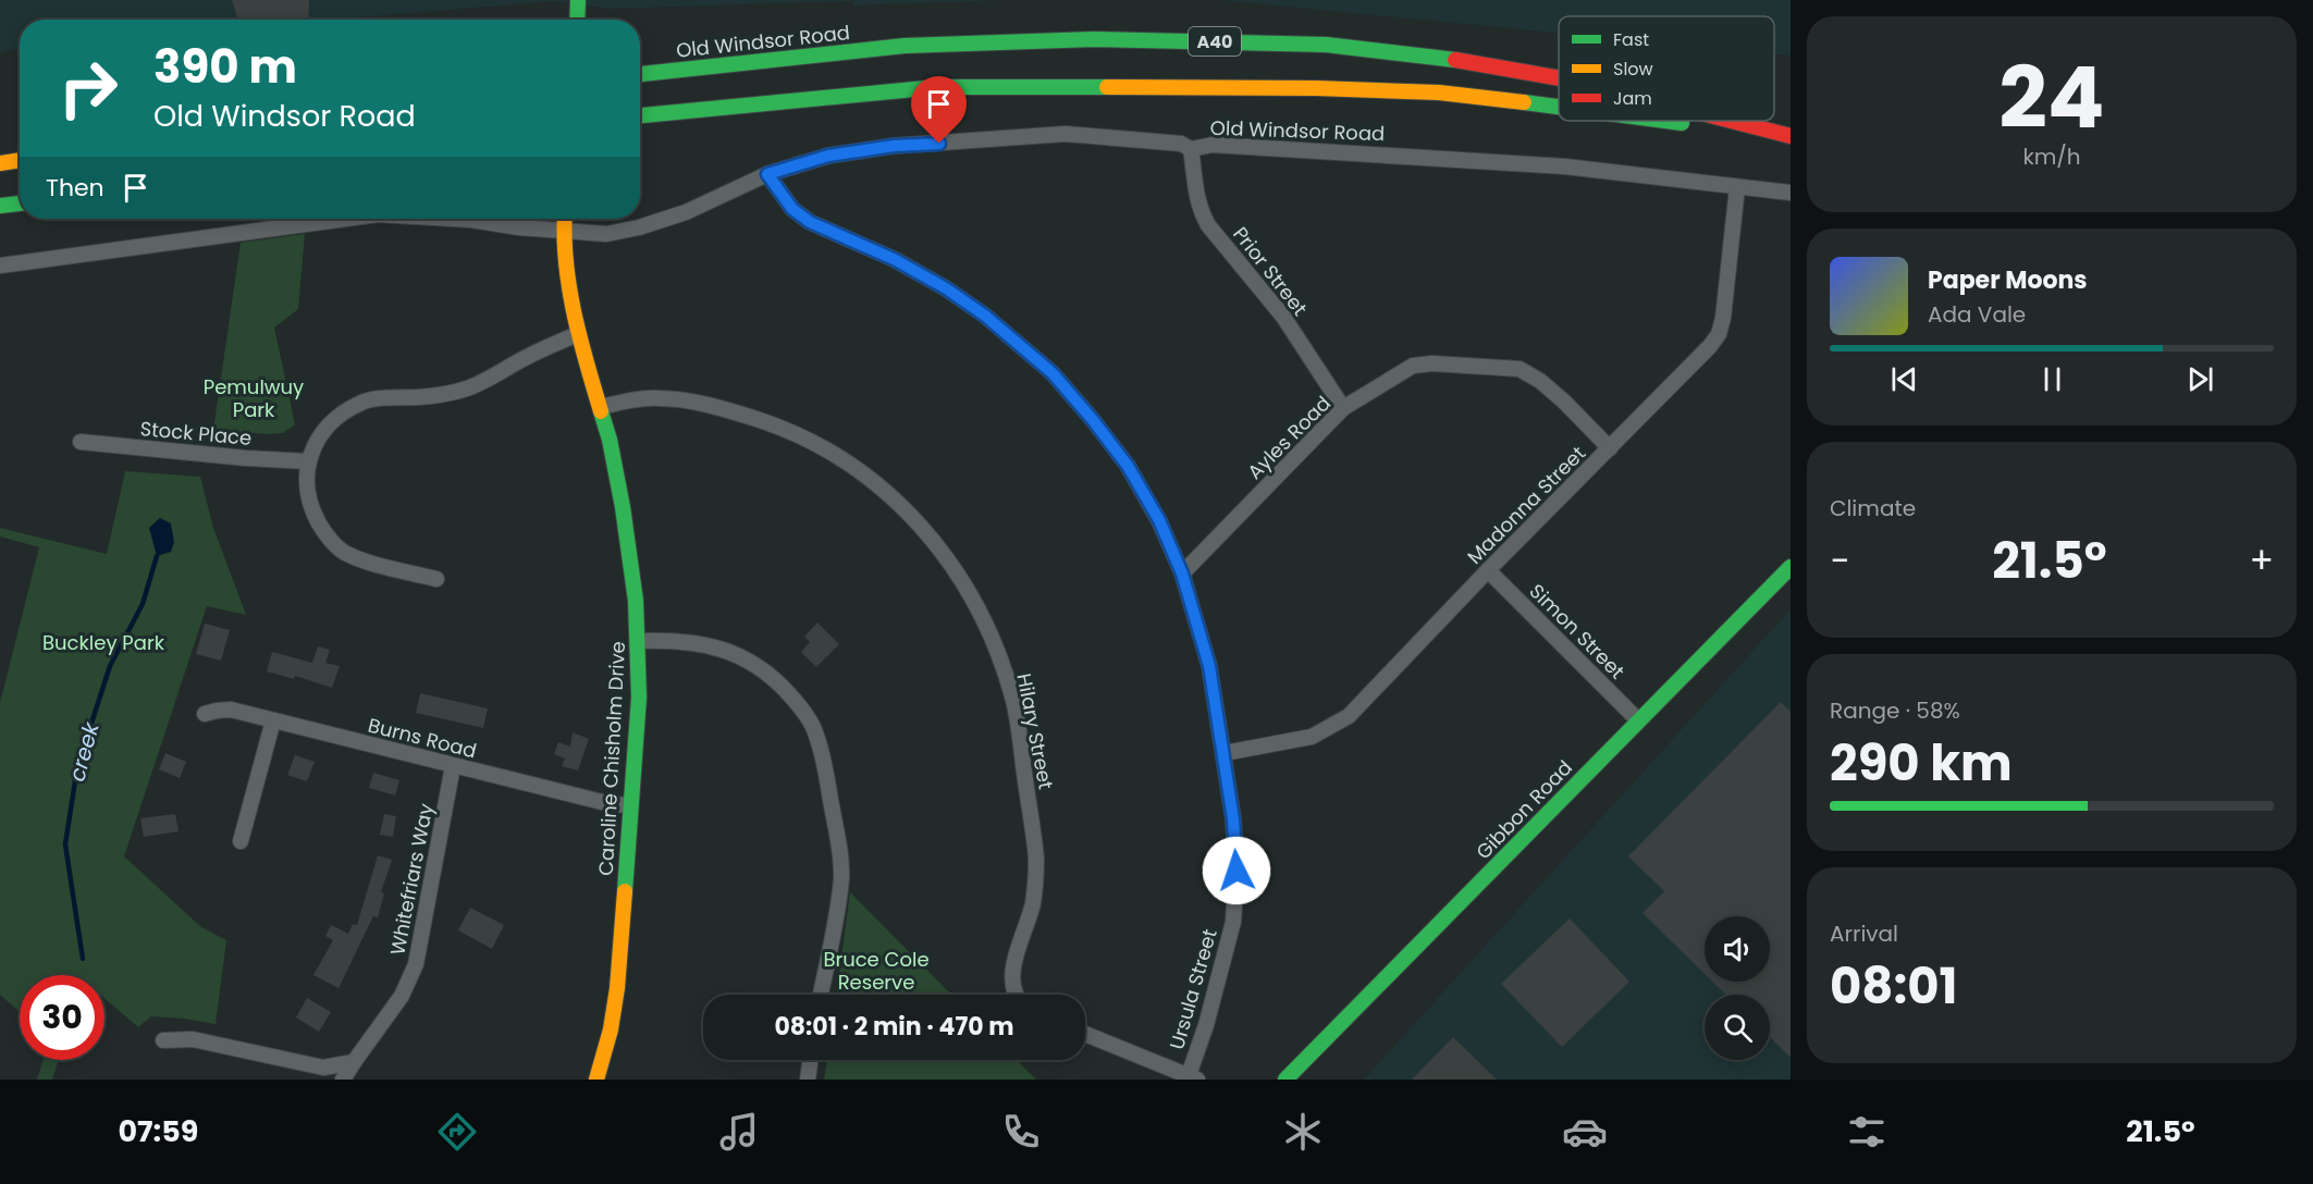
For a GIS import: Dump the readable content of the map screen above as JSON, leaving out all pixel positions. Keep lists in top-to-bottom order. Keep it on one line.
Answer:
{"streets":{"main road":["Old Windsor Road","A40","Caroline Chisholm Drive","Gibbon Road"],"street":["Prior Street","Stock Place","Ayles Road","Madonna Street","Simon Street","Hilary Street","Burns Road","Whitefriars Way","Ursula Street"]},"crossings":[["Old Windsor Road","Prior Street"],["Old Windsor Road","Madonna Street"],["Old Windsor Road","Caroline Chisholm Drive"],["Old Windsor Road","Ursula Street"],["Prior Street","Ayles Road"],["Ayles Road","Madonna Street"],["Ayles Road","Ursula Street"],["Madonna Street","Simon Street"],["Madonna Street","Ursula Street"],["Simon Street","Gibbon Road"],["Hilary Street","Caroline Chisholm Drive"],["Burns Road","Caroline Chisholm Drive"],["Burns Road","Whitefriars Way"]],"water":["creek"],"parks":["Pemulwuy Park","Buckley Park","Bruce Cole Reserve"],"legend":["Fast","Slow","Jam"],"page":{"tile":[["24","km/h"],"Climate",["Range · 58%","290 km"],["Arrival","08:01"]],"turn":["390 m","Old Windsor Road"],"then":"Then","song":["Paper Moons","Ada Vale"],"heat":["−","21.5°","+"],"limit":"30","trip":"08:01 · 2 min · 470 m","tabs":["07:59","21.5°"]}}
